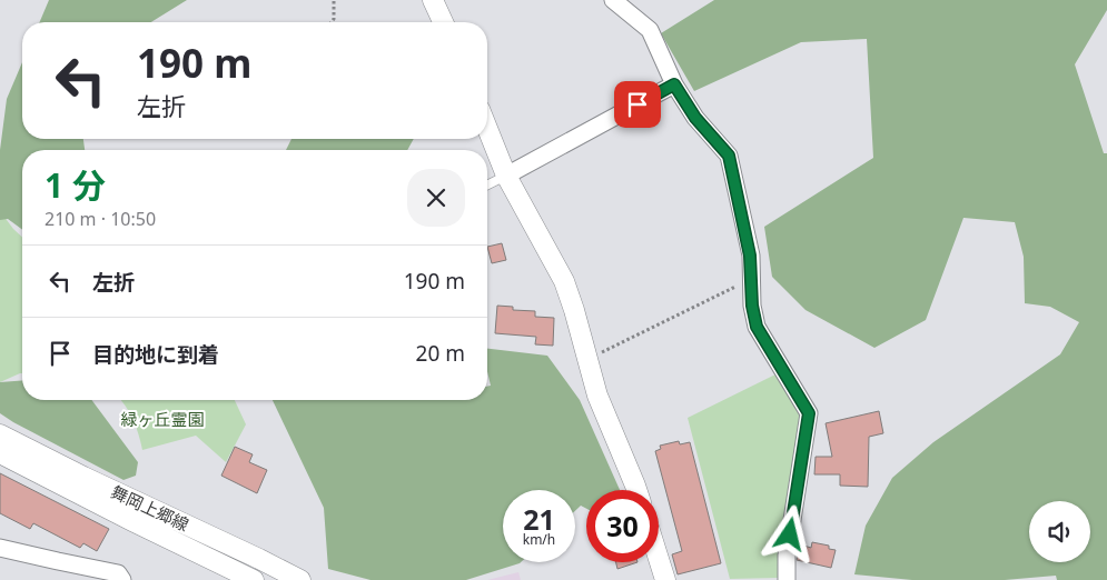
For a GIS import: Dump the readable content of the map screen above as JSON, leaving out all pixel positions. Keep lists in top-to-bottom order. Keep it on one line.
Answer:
{"streets":{"street":["舞岡上郷線"]},"parks":["緑ヶ丘霊園"],"page":{"turn":["190 m","左折"],"heading":["1 分","210 m · 10:50"],"list":[{"name":"左折","value":"190 m"},{"name":"目的地に到着","value":"20 m"}],"speed":"21 km/h","limit":"30"}}
